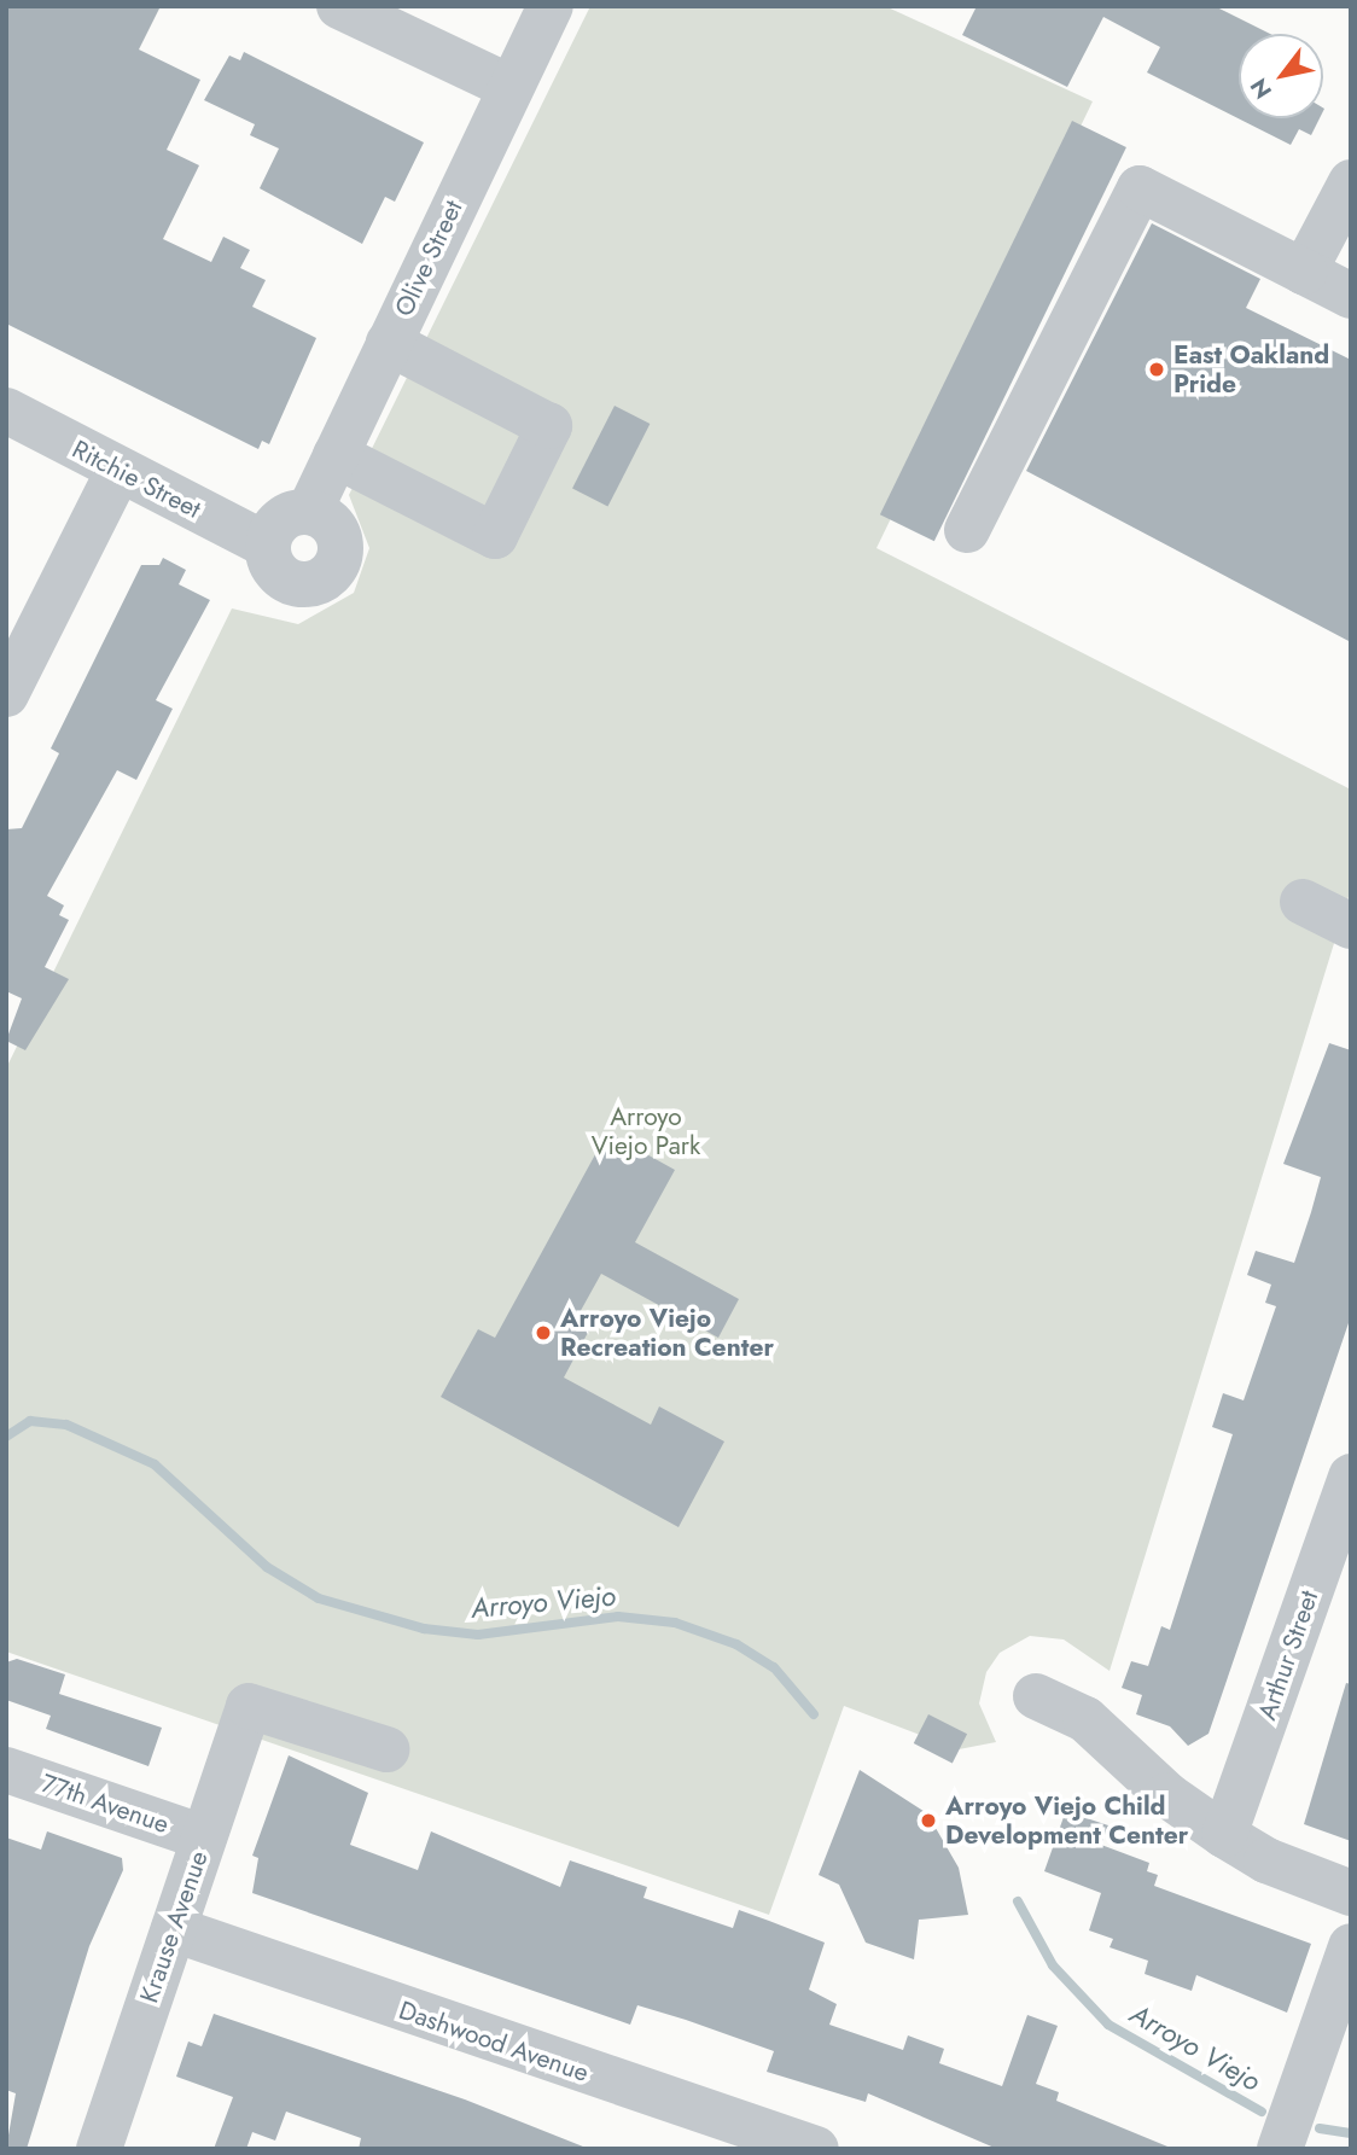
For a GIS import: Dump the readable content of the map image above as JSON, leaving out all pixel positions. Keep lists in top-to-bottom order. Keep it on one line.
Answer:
{"streets":{"street":["Olive Street","Ritchie Street","Arthur Street","77th Avenue","Krause Avenue","Dashwood Avenue"]},"crossings":[["Olive Street","Ritchie Street"],["77th Avenue","Krause Avenue"],["Krause Avenue","Dashwood Avenue"]],"water":["Arroyo Viejo"],"parks":["Arroyo Viejo Park"],"places":["East Oakland Pride","Arroyo Viejo Recreation Center","Arroyo Viejo Child Development Center"],"north":"bottom left"}
